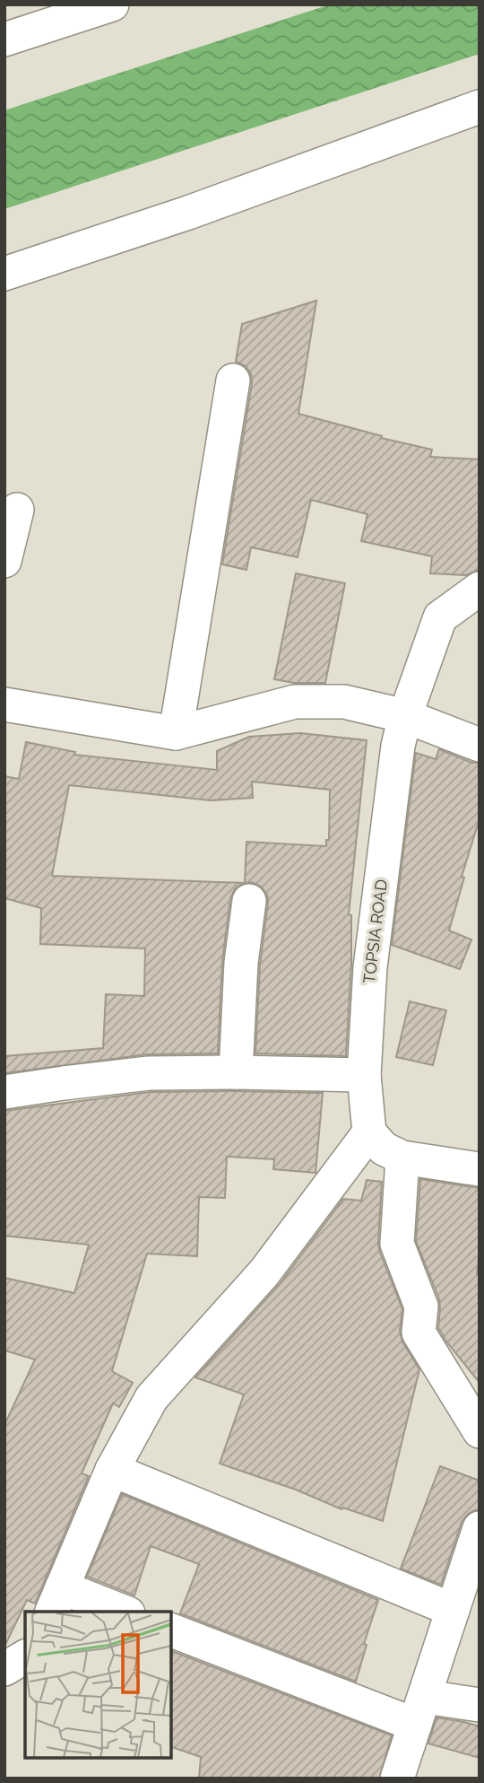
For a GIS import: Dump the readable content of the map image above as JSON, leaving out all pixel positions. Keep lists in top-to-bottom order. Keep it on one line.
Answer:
{"streets":{"street":["TOPSIA ROAD"]}}
